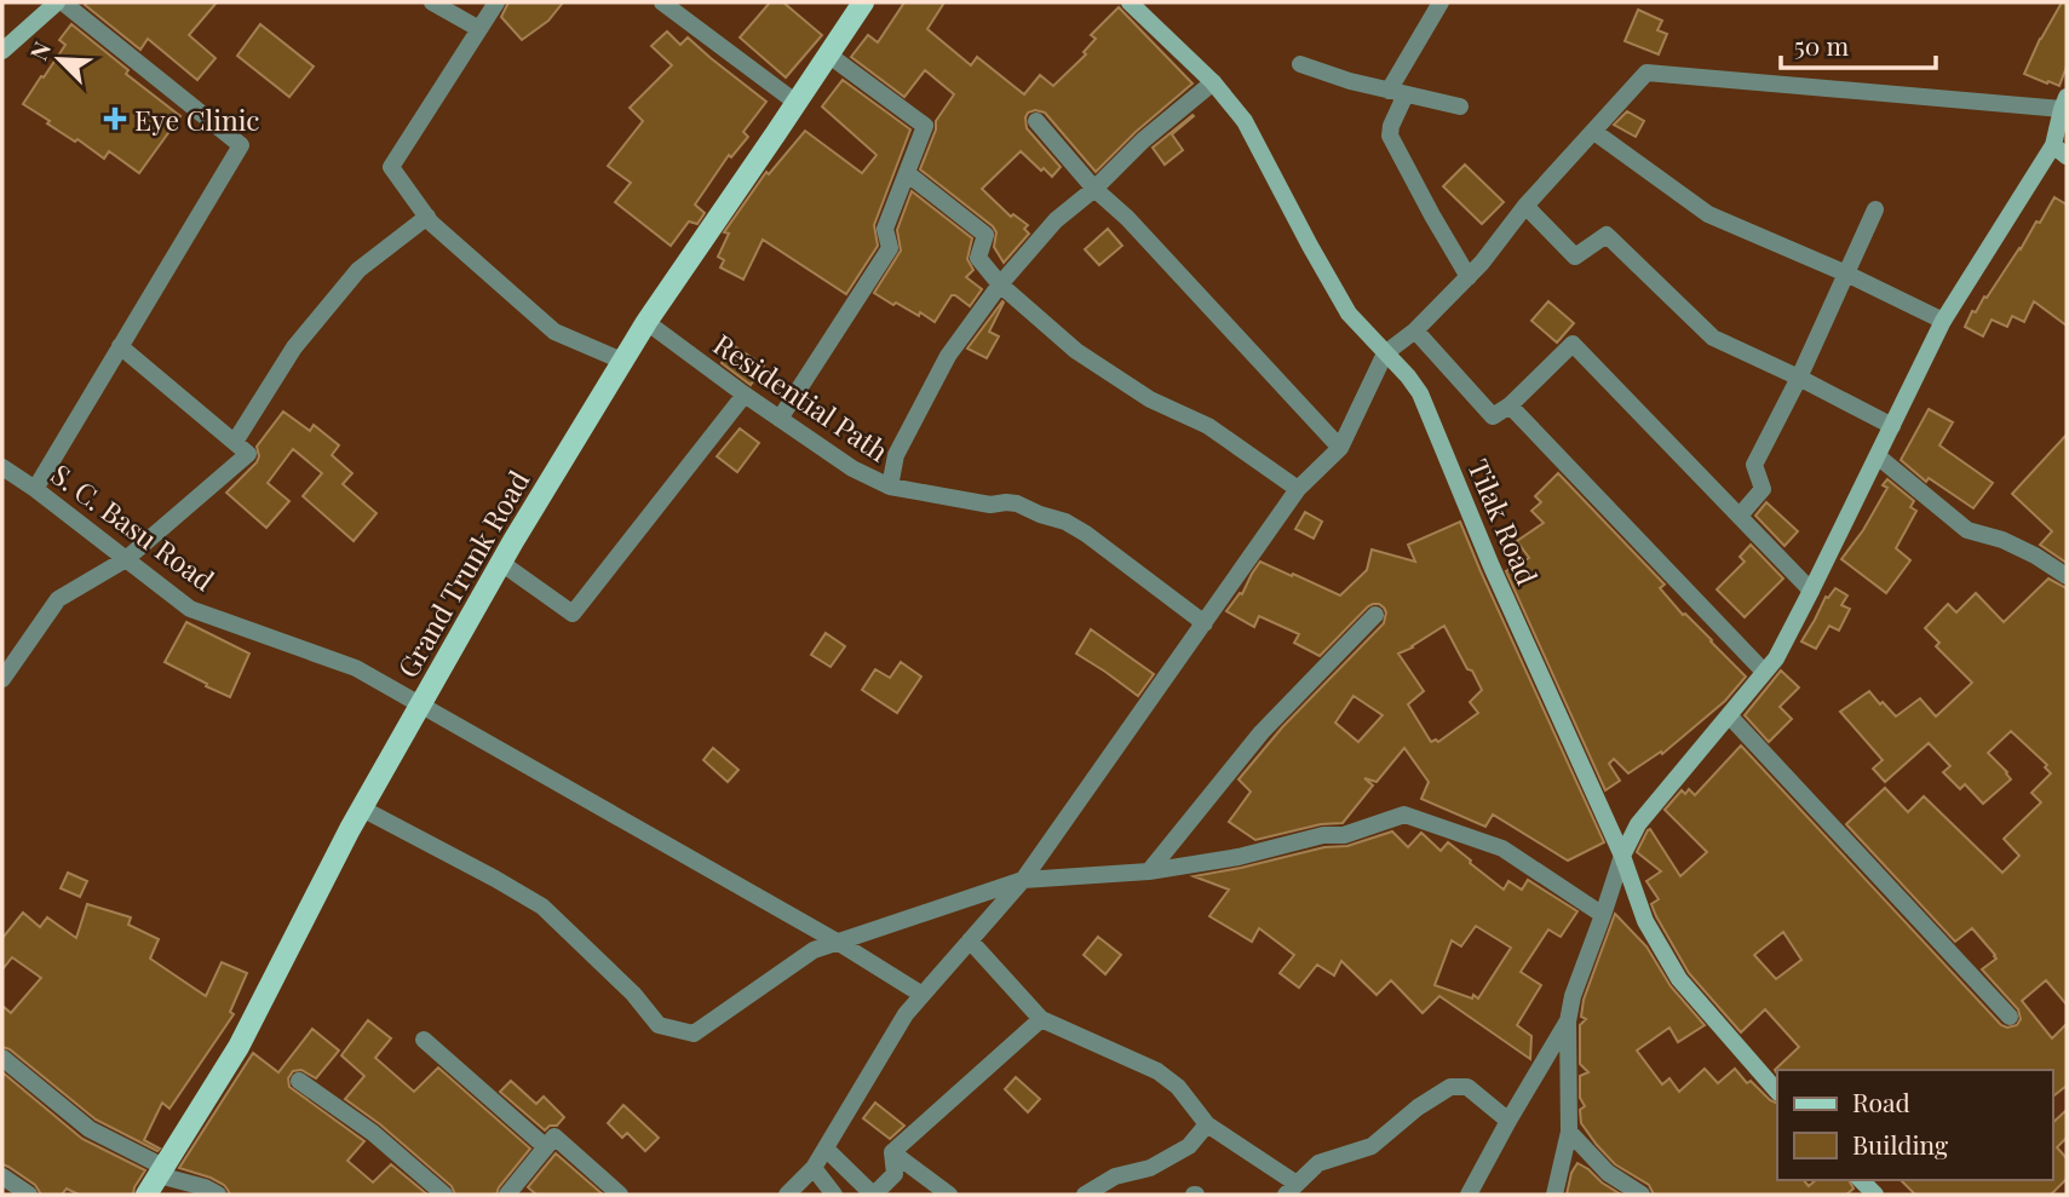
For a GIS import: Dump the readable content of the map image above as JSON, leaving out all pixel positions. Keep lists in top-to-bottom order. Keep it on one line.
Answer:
{"streets":{"main road":["Tilak Road","Grand Trunk Road"],"street":["Residential Path","S. C. Basu Road"]},"crossings":[["Residential Path","Grand Trunk Road"],["S. C. Basu Road","Grand Trunk Road"]],"places":{"health":["Eye Clinic"]},"legend":["Road","Building"],"scale_bar":"50 m","north":"top left"}
